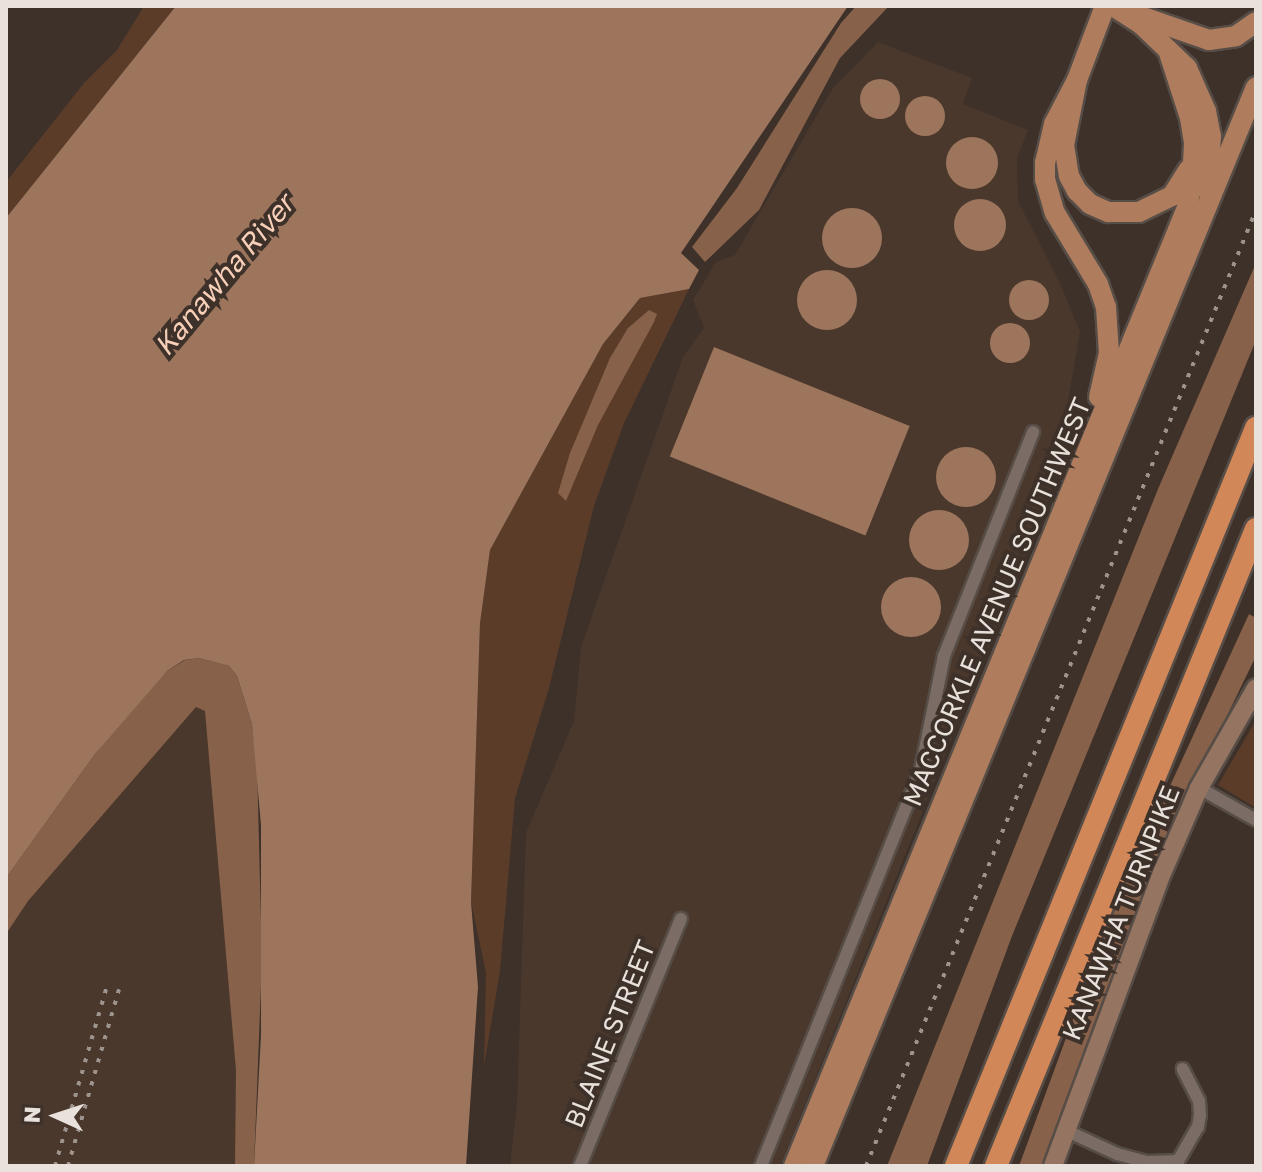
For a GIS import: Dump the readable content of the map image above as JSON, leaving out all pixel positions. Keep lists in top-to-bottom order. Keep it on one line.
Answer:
{"streets":{"main road":["MACCORKLE AVENUE SOUTHWEST","KANAWHA TURNPIKE"],"street":["BLAINE STREET"]},"water":["Kanawha River"],"north":"left"}
